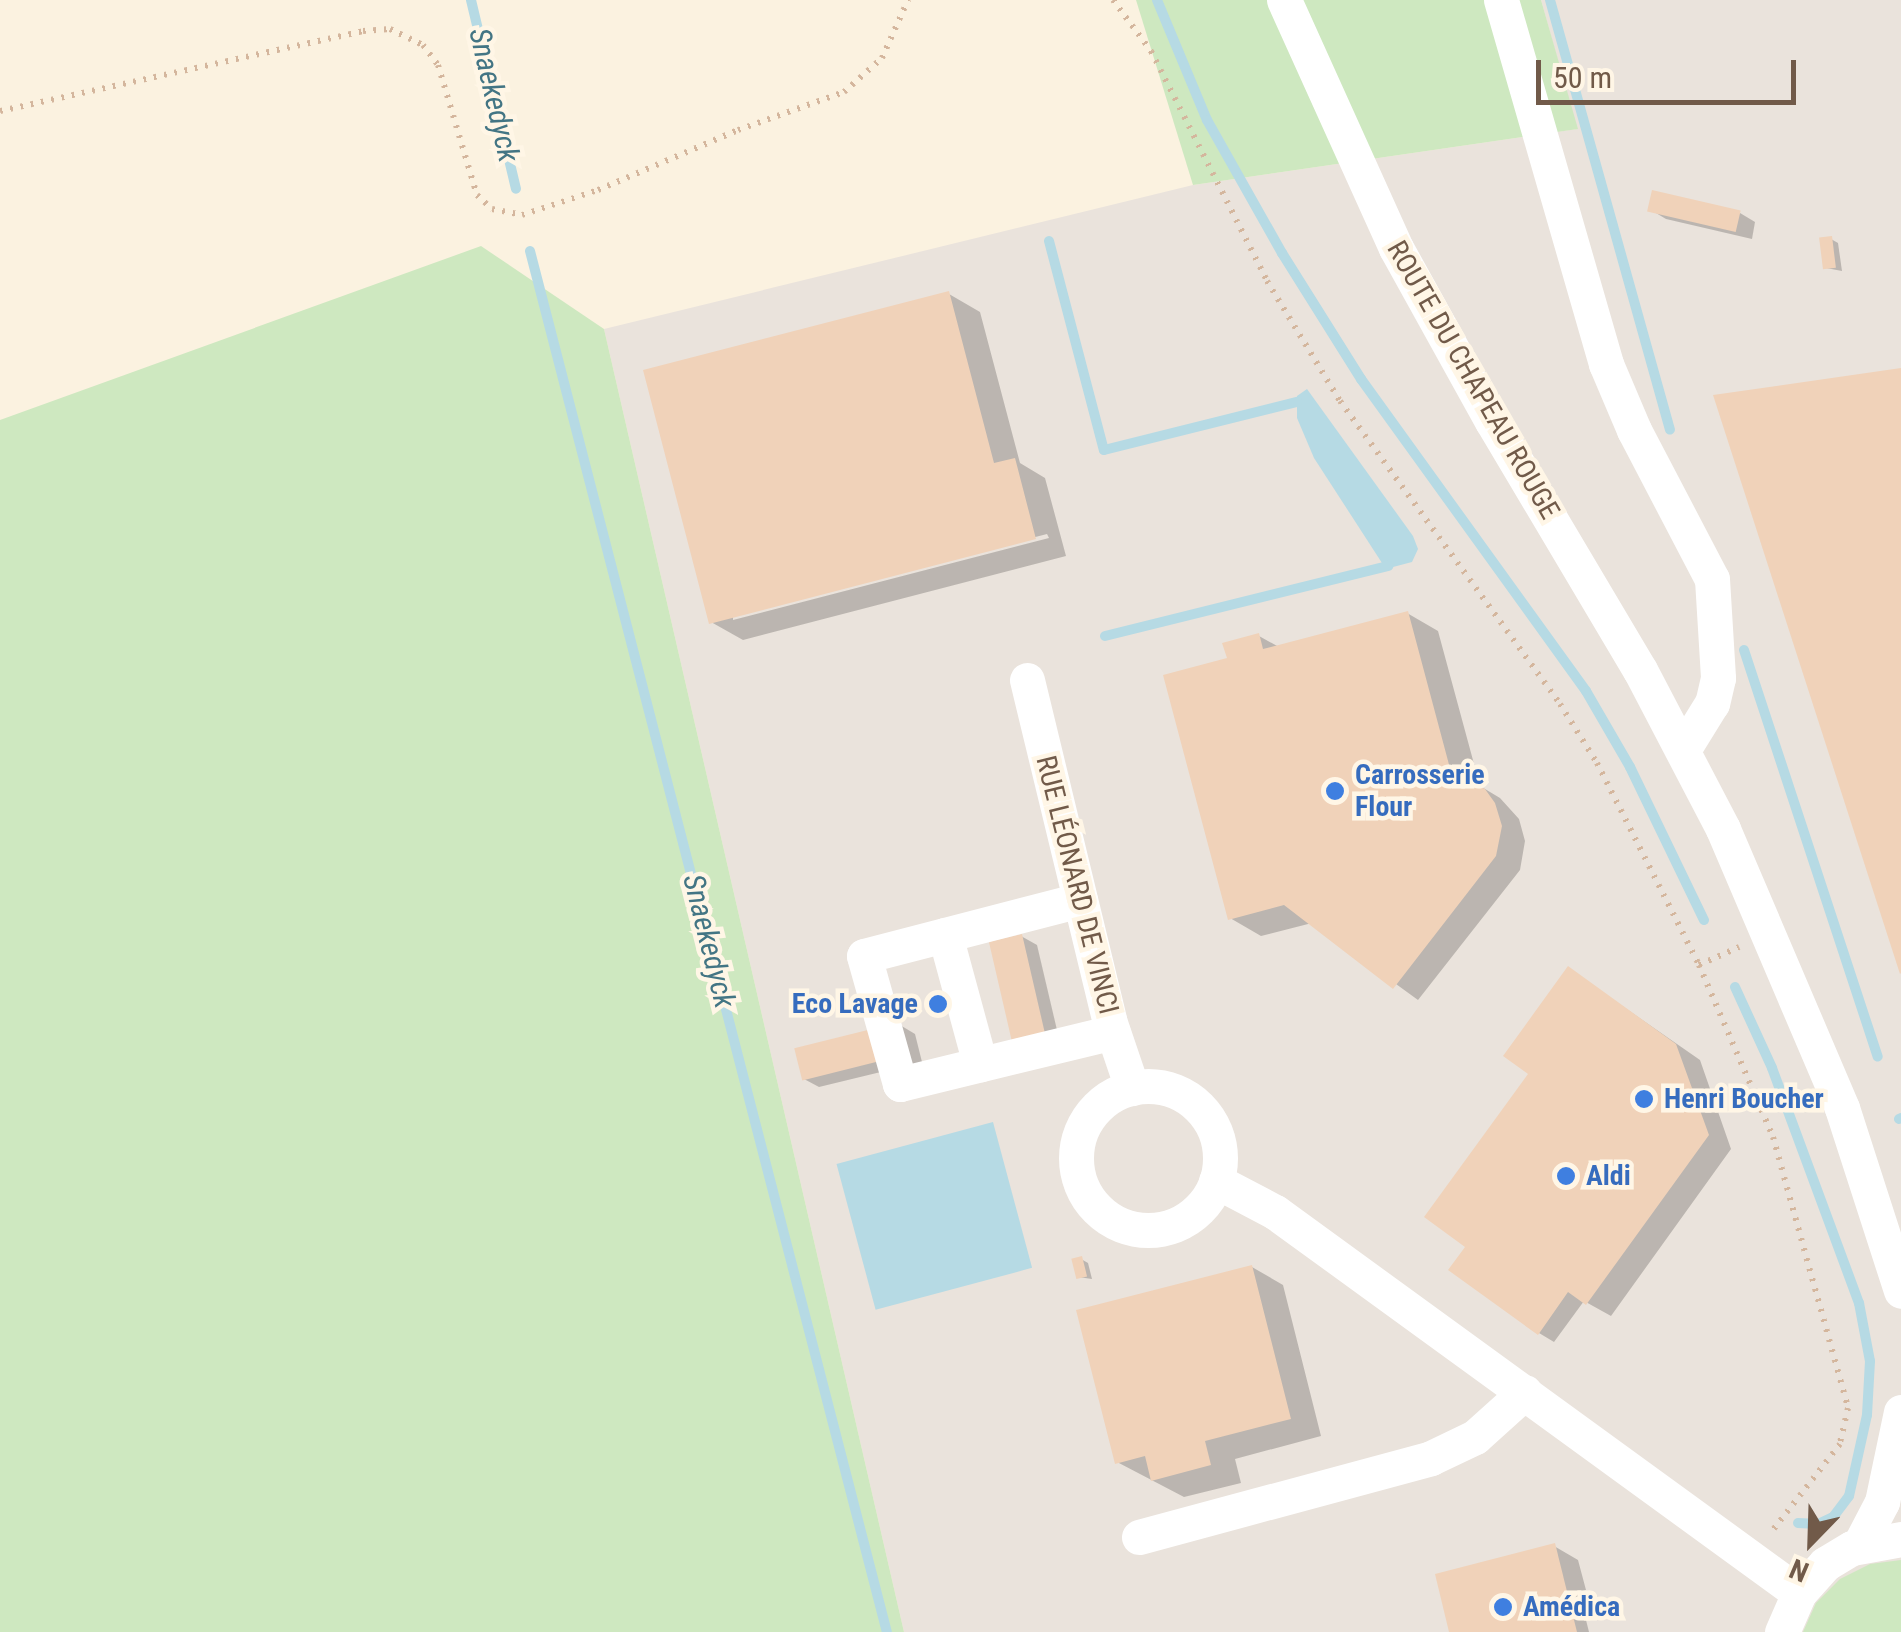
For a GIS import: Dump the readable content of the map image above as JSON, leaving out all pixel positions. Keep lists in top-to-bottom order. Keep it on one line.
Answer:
{"streets":{"street":["ROUTE DU CHAPEAU ROUGE","RUE LÉONARD DE VINCI"]},"water":["Snaekedyck"],"places":["Carrosserie Flour","Eco Lavage","Henri Boucher","Aldi","Amédica"],"scale_bar":"50 m","north":"bottom left"}
